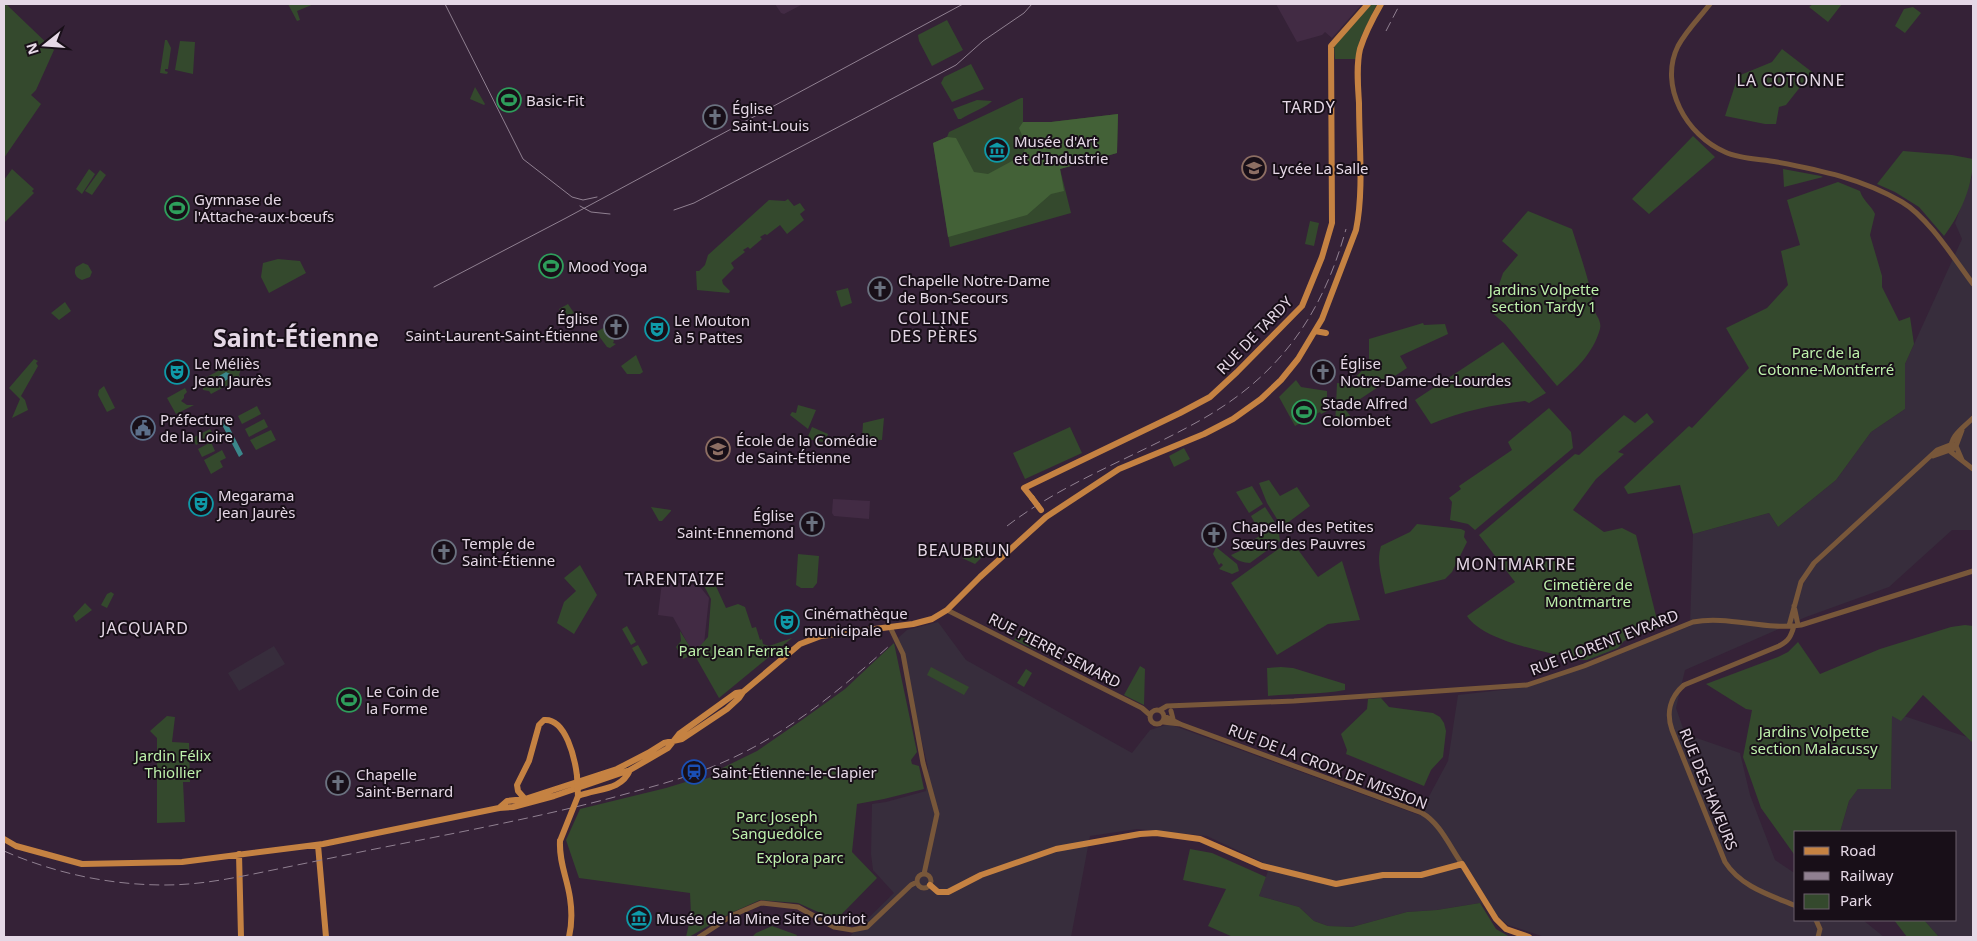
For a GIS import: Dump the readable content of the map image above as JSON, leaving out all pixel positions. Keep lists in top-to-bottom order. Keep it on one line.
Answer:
{"streets":{"main road":["RUE DE TARDY","RUE DE LA CROIX DE MISSION"],"street":["RUE FLORENT EVRARD","RUE PIERRE SEMARD","RUE DES HAVEURS"]},"crossings":[["RUE FLORENT EVRARD","RUE PIERRE SEMARD"],["RUE FLORENT EVRARD","RUE DE LA CROIX DE MISSION"],["RUE FLORENT EVRARD","RUE DES HAVEURS"],["RUE PIERRE SEMARD","RUE DE LA CROIX DE MISSION"]],"districts":["LA COTONNE","TARDY","COLLINE DES PÈRES","Saint-Étienne","BEAUBRUN","MONTMARTRE","TARENTAIZE","JACQUARD"],"parks":["Jardins Volpette section Tardy 1","Parc de la Cotonne-Montferré","Cimetière de Montmartre","Parc Jean Ferrat","Jardins Volpette section Malacussy","Jardin Félix Thiollier","Parc Joseph Sanguedolce","Explora parc"],"places":{"sports":["Basic-Fit","Gymnase de l'Attache-aux-bœufs","Mood Yoga","Stade Alfred Colombet","Le Coin de la Forme"],"church":["Église Saint-Louis","Chapelle Notre-Dame de Bon-Secours","Église Saint-Laurent-Saint-Étienne","Église Notre-Dame-de-Lourdes","Église Saint-Ennemond","Chapelle des Petites Sœurs des Pauvres","Temple de Saint-Étienne","Chapelle Saint-Bernard"],"museum":["Musée d'Art et d'Industrie","Musée de la Mine Site Couriot"],"school or university":["Lycée La Salle","École de la Comédie de Saint-Étienne"],"theatre":["Le Mouton à 5 Pattes","Le Méliès Jean Jaurès","Megarama Jean Jaurès","Cinémathèque municipale"],"public building":["Préfecture de la Loire"],"station":["Saint-Étienne-le-Clapier"]},"legend":["Road","Railway","Park"],"north":"left"}
